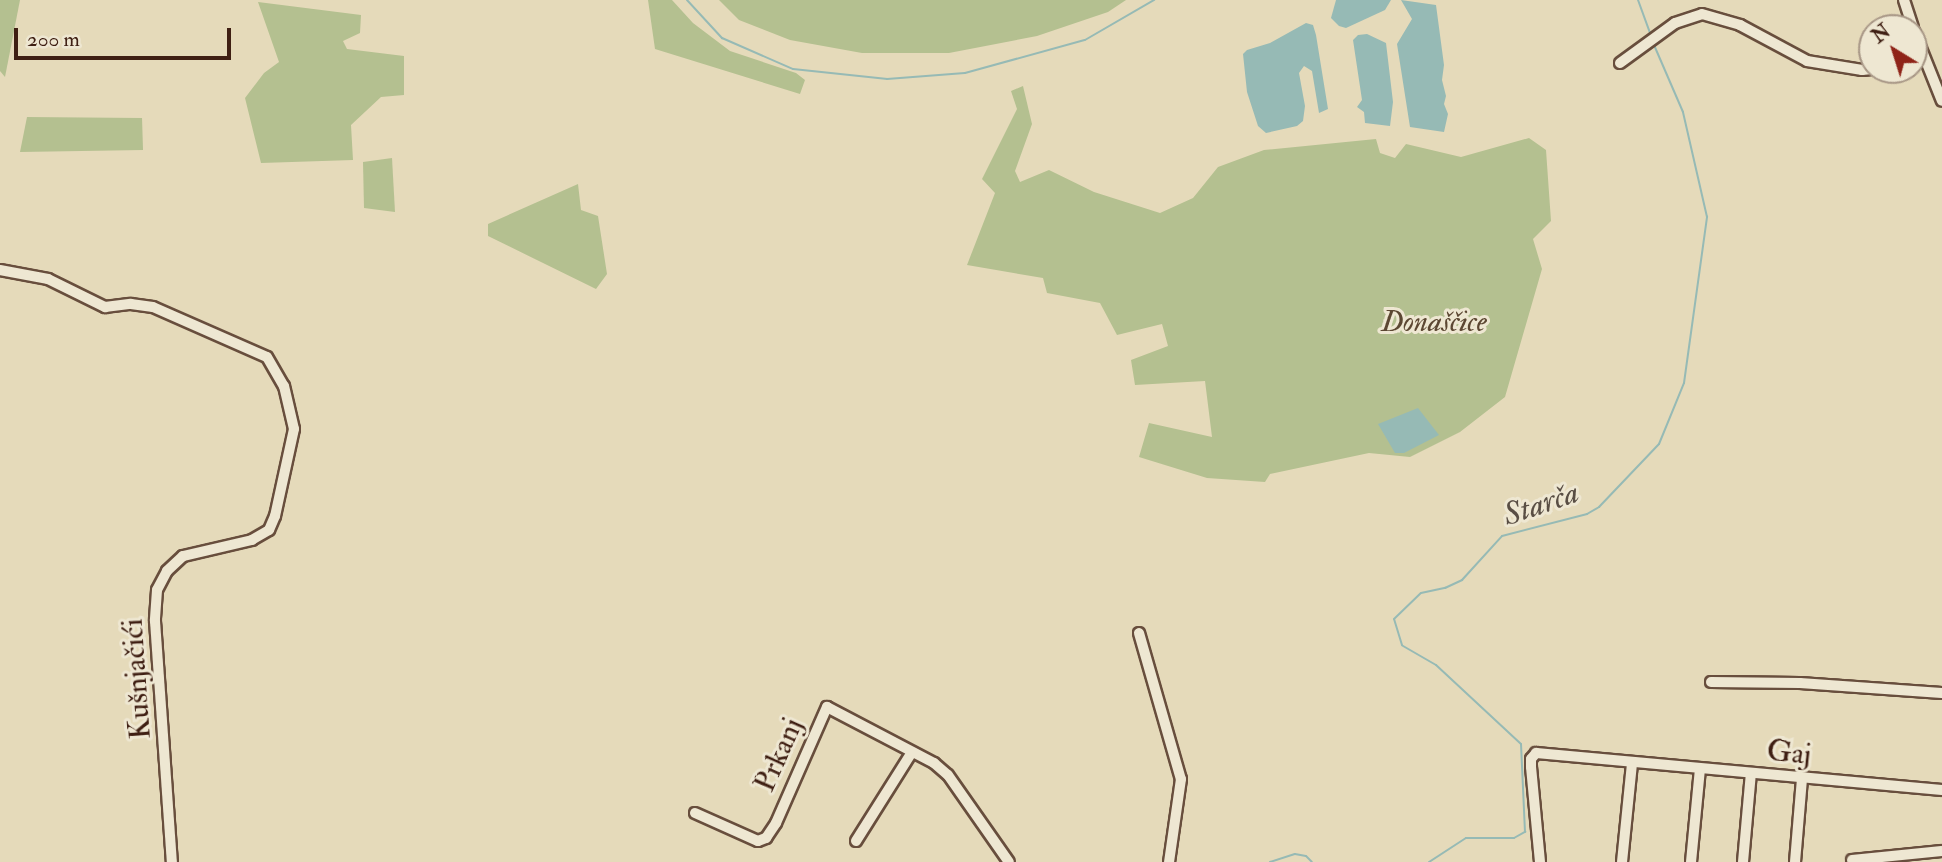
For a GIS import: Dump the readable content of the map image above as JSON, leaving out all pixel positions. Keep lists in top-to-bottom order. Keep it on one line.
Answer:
{"streets":{"street":["Kušnjačići","Gaj","Prkanj"]},"water":["Starča"],"parks":["Donaščice"],"scale_bar":"200 m","north":"top left"}
